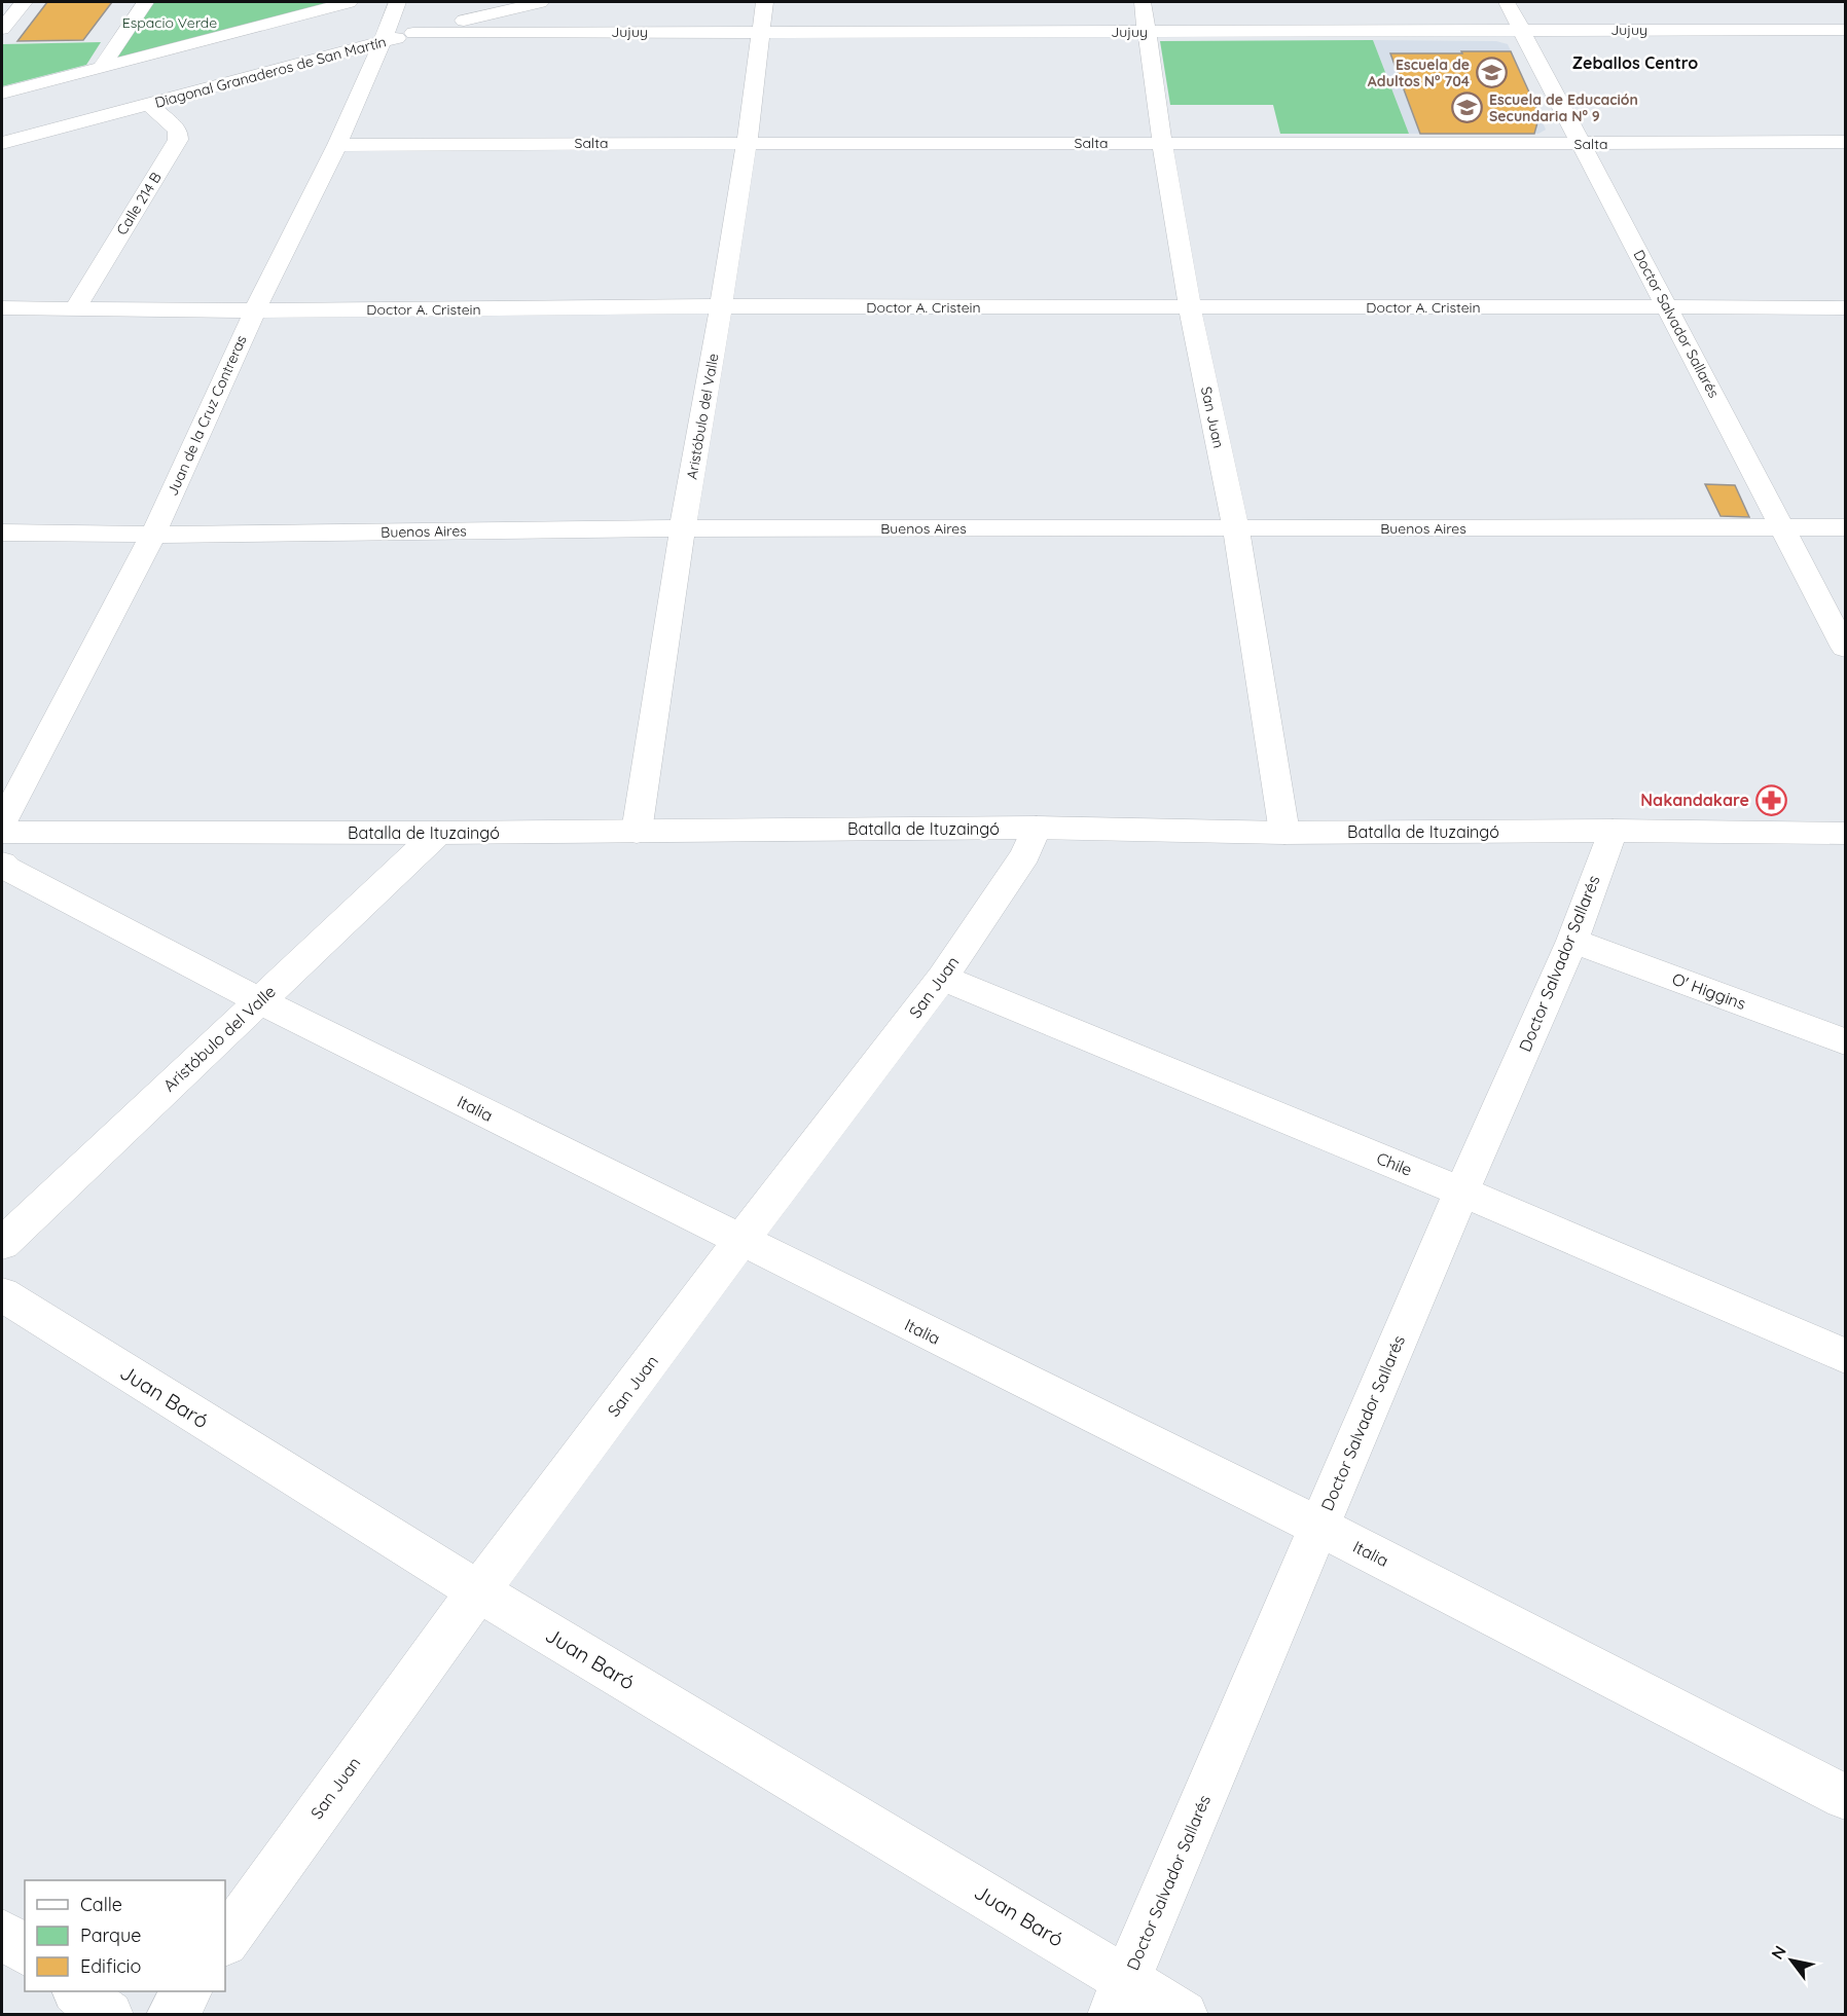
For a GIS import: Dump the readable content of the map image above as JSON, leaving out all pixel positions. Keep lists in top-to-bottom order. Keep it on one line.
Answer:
{"streets":{"street":["Jujuy","Diagonal Granaderos de San Martín","Salta","Calle 214 B","Doctor A. Cristein","Doctor Salvador Sallarés","Juan de la Cruz Contreras","Aristóbulo del Valle","San Juan","Buenos Aires","Batalla de Ituzaingó","O' Higgins","Italia","Chile","Juan Baró"]},"crossings":[["Jujuy","Diagonal Granaderos de San Martín"],["Jujuy","Doctor Salvador Sallarés"],["Jujuy","Aristóbulo del Valle"],["Jujuy","San Juan"],["Diagonal Granaderos de San Martín","Calle 214 B"],["Diagonal Granaderos de San Martín","Juan de la Cruz Contreras"],["Salta","Doctor Salvador Sallarés"],["Salta","Juan de la Cruz Contreras"],["Salta","Aristóbulo del Valle"],["Salta","San Juan"],["Calle 214 B","Doctor A. Cristein"],["Doctor A. Cristein","Doctor Salvador Sallarés"],["Doctor A. Cristein","Juan de la Cruz Contreras"],["Doctor A. Cristein","Aristóbulo del Valle"],["Doctor A. Cristein","San Juan"],["Doctor Salvador Sallarés","Buenos Aires"],["Doctor Salvador Sallarés","Batalla de Ituzaingó"],["Doctor Salvador Sallarés","O' Higgins"],["Doctor Salvador Sallarés","Italia"],["Doctor Salvador Sallarés","Chile"],["Doctor Salvador Sallarés","Juan Baró"],["Juan de la Cruz Contreras","Buenos Aires"],["Aristóbulo del Valle","Buenos Aires"],["Aristóbulo del Valle","Batalla de Ituzaingó"],["Aristóbulo del Valle","Italia"],["San Juan","Buenos Aires"],["San Juan","Batalla de Ituzaingó"],["San Juan","Italia"],["San Juan","Chile"],["San Juan","Juan Baró"]],"districts":["Zeballos Centro"],"parks":["Espacio Verde"],"places":{"school or university":["Escuela de Adultos N° 704","Escuela de Educación Secundaria N° 9"],"pharmacy":["Nakandakare"]},"legend":["Calle","Parque","Edificio"],"north":"top left"}
